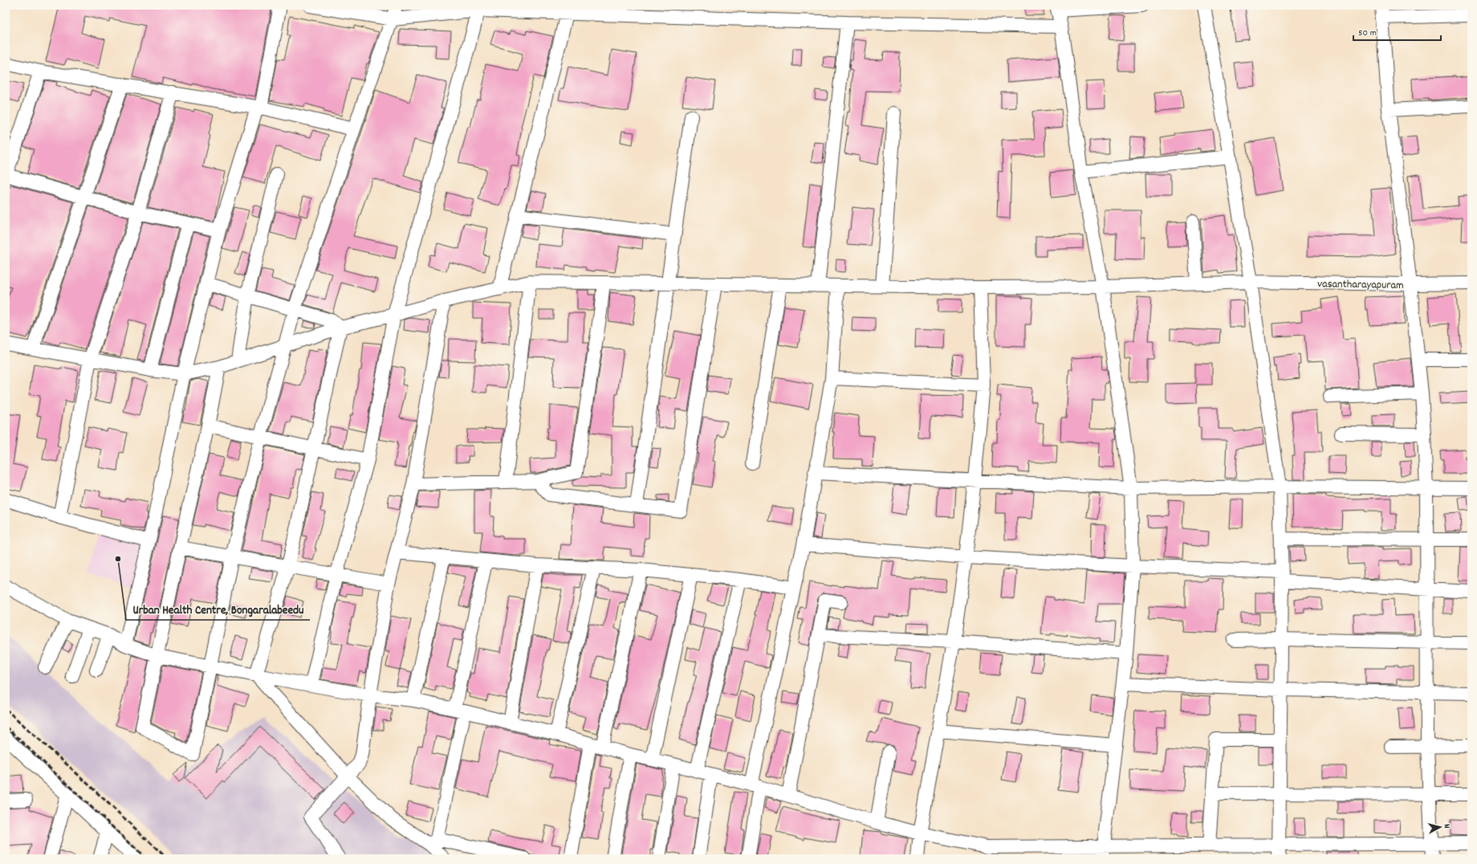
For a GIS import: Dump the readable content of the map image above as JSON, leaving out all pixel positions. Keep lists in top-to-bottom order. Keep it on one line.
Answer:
{"streets":{"street":["vasantharayapuram"]},"places":["Urban Health Centre, Bongaralabeedu"],"scale_bar":"50 m","north":"right"}
